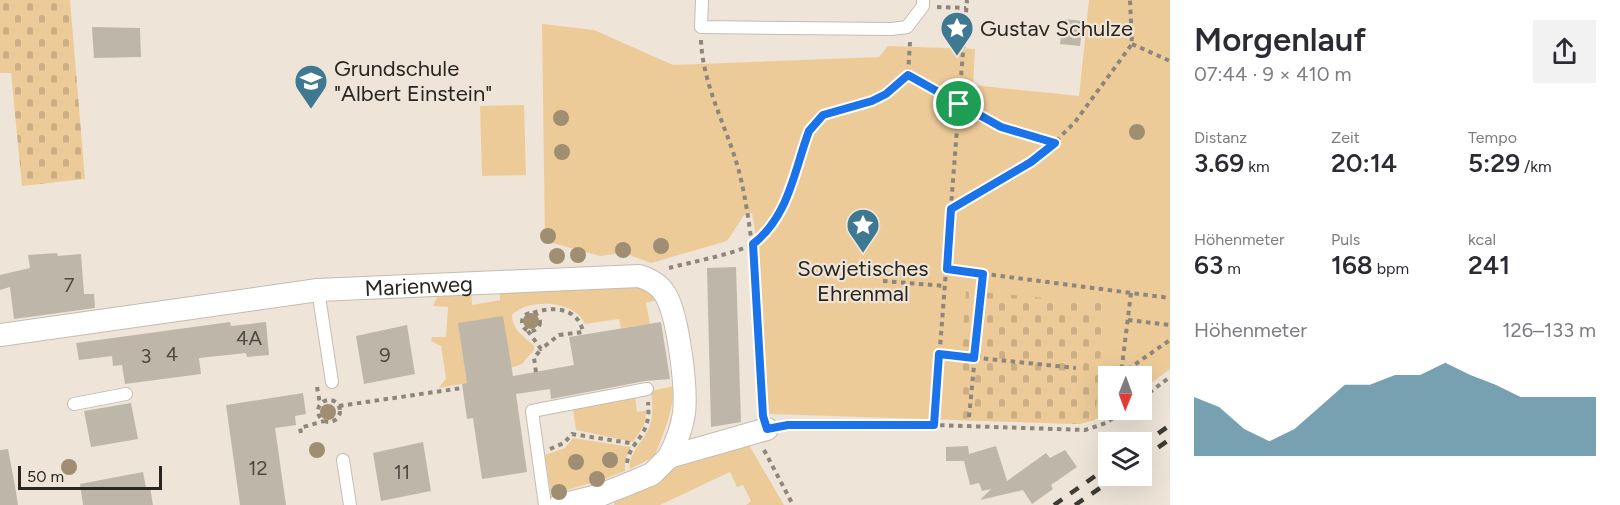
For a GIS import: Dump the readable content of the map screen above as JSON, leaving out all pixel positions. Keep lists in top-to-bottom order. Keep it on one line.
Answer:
{"streets":{"street":["Marienweg"]},"places":{"place":["Gustav Schulze","Sowjetisches Ehrenmal"],"school or university":["Grundschule \"Albert Einstein\""]},"house_numbers":["7","4A","4","9","3","12","11"],"scale_bar":"50 m","north":"bottom","page":{"heading":["Morgenlauf","07:44 · 9 × 410 m"],"stats":[["Distanz","3.69 km"],["Zeit","20:14"],["Tempo","5:29 /km"],["Höhenmeter","63 m"],["Puls","168 bpm"],["kcal","241"]],"chart":["Höhenmeter","126–133 m"],"scale":"50 m"}}
